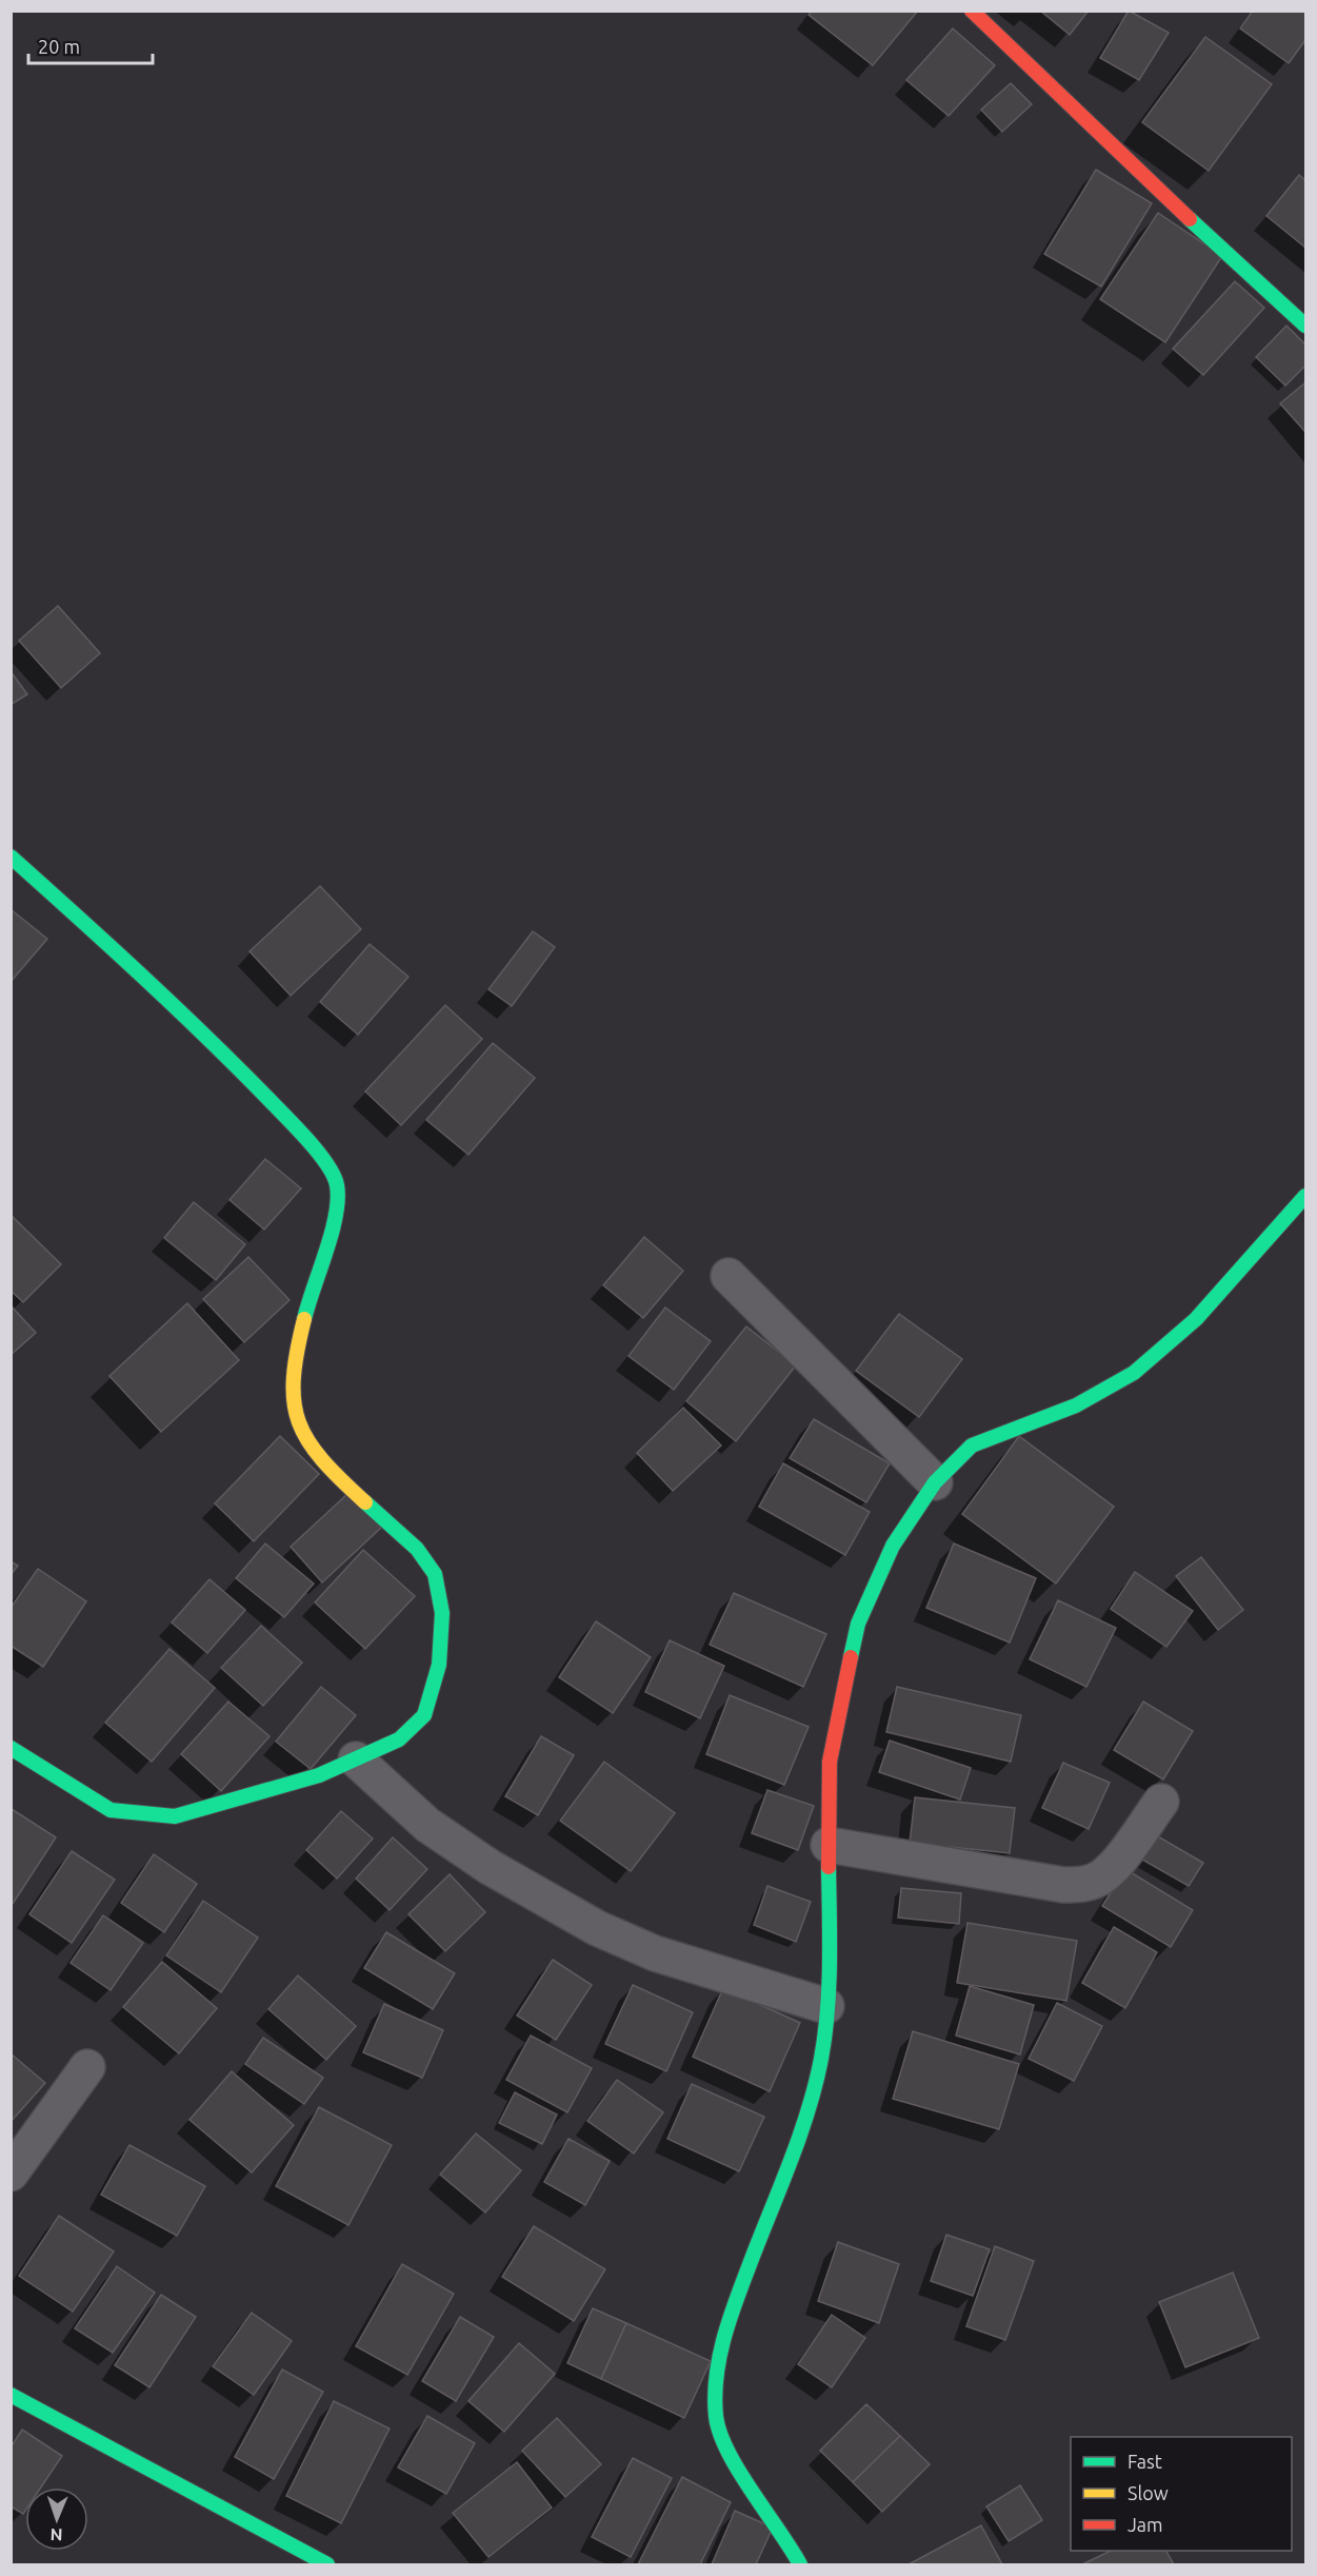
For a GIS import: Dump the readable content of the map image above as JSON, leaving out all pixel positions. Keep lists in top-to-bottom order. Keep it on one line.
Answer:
{"legend":["Fast","Slow","Jam"],"scale_bar":"20 m","north":"bottom"}
